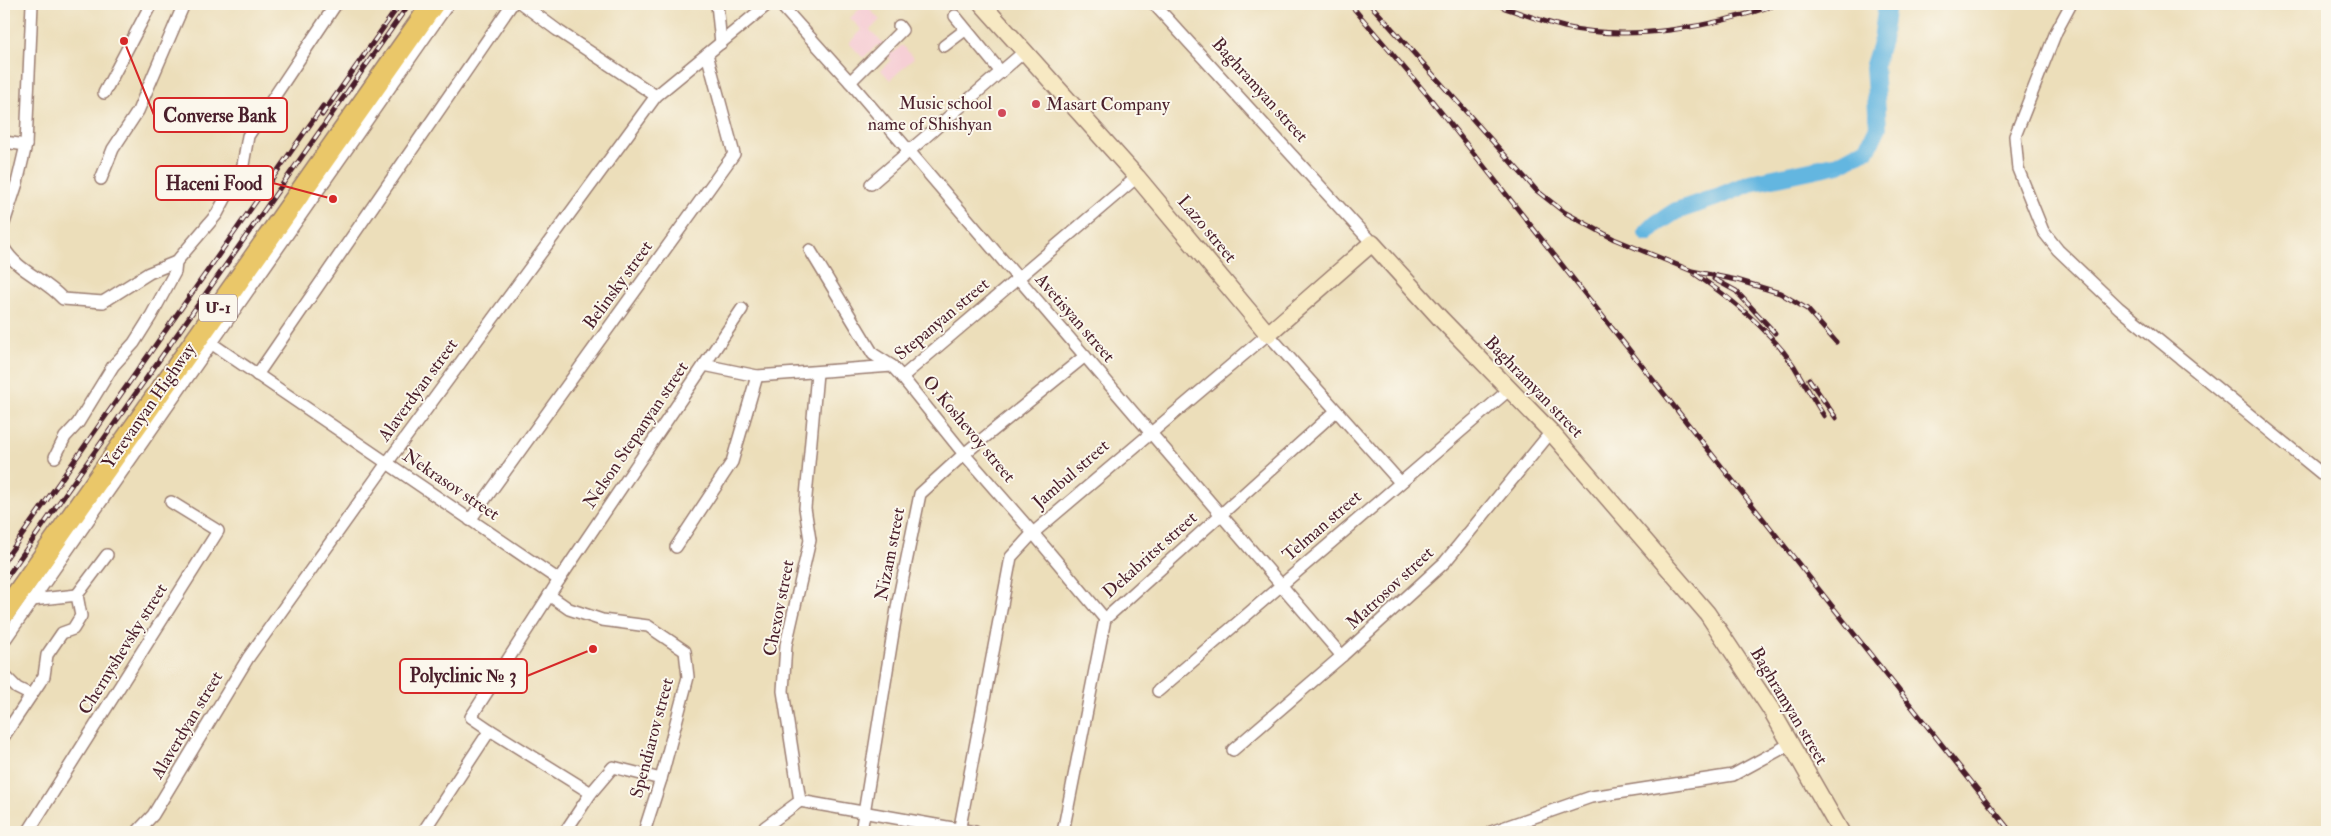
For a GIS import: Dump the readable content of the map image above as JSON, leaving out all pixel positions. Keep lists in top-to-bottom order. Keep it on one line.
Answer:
{"streets":{"highway":["Մ-1","Yerevanyan Highway"],"street":["Baghramyan street","Lazo street","Belinsky street","Avetisyan street","Stepanyan street","Alaverdyan street","O. Koshevoy street","Nelson Stepanyan street","Jambul street","Nekrasov street","Telman street","Nizam street","Dekabritst street","Matrosov street","Chexov street","Chernyshevsky street","Spendiarov street"]},"crossings":[["Baghramyan street","Jambul street"],["Baghramyan street","Telman street"],["Baghramyan street","Matrosov street"],["Lazo street","Stepanyan street"],["Lazo street","Jambul street"],["Lazo street","Telman street"],["Lazo street","Dekabritst street"],["Belinsky street","Alaverdyan street"],["Belinsky street","Nekrasov street"],["Avetisyan street","Stepanyan street"],["Avetisyan street","Jambul street"],["Avetisyan street","Telman street"],["Avetisyan street","Nizam street"],["Avetisyan street","Dekabritst street"],["Avetisyan street","Matrosov street"],["Stepanyan street","O. Koshevoy street"],["Stepanyan street","Nelson Stepanyan street"],["Stepanyan street","Chexov street"],["Alaverdyan street","Nekrasov street"],["Yerevanyan Highway","Nekrasov street"],["O. Koshevoy street","Jambul street"],["O. Koshevoy street","Nizam street"],["O. Koshevoy street","Dekabritst street"],["Nelson Stepanyan street","Nekrasov street"],["Nelson Stepanyan street","Spendiarov street"]],"places":["Converse Bank","Masart Company","Music school name of Shishyan","Haceni Food","Polyclinic № 3"]}
